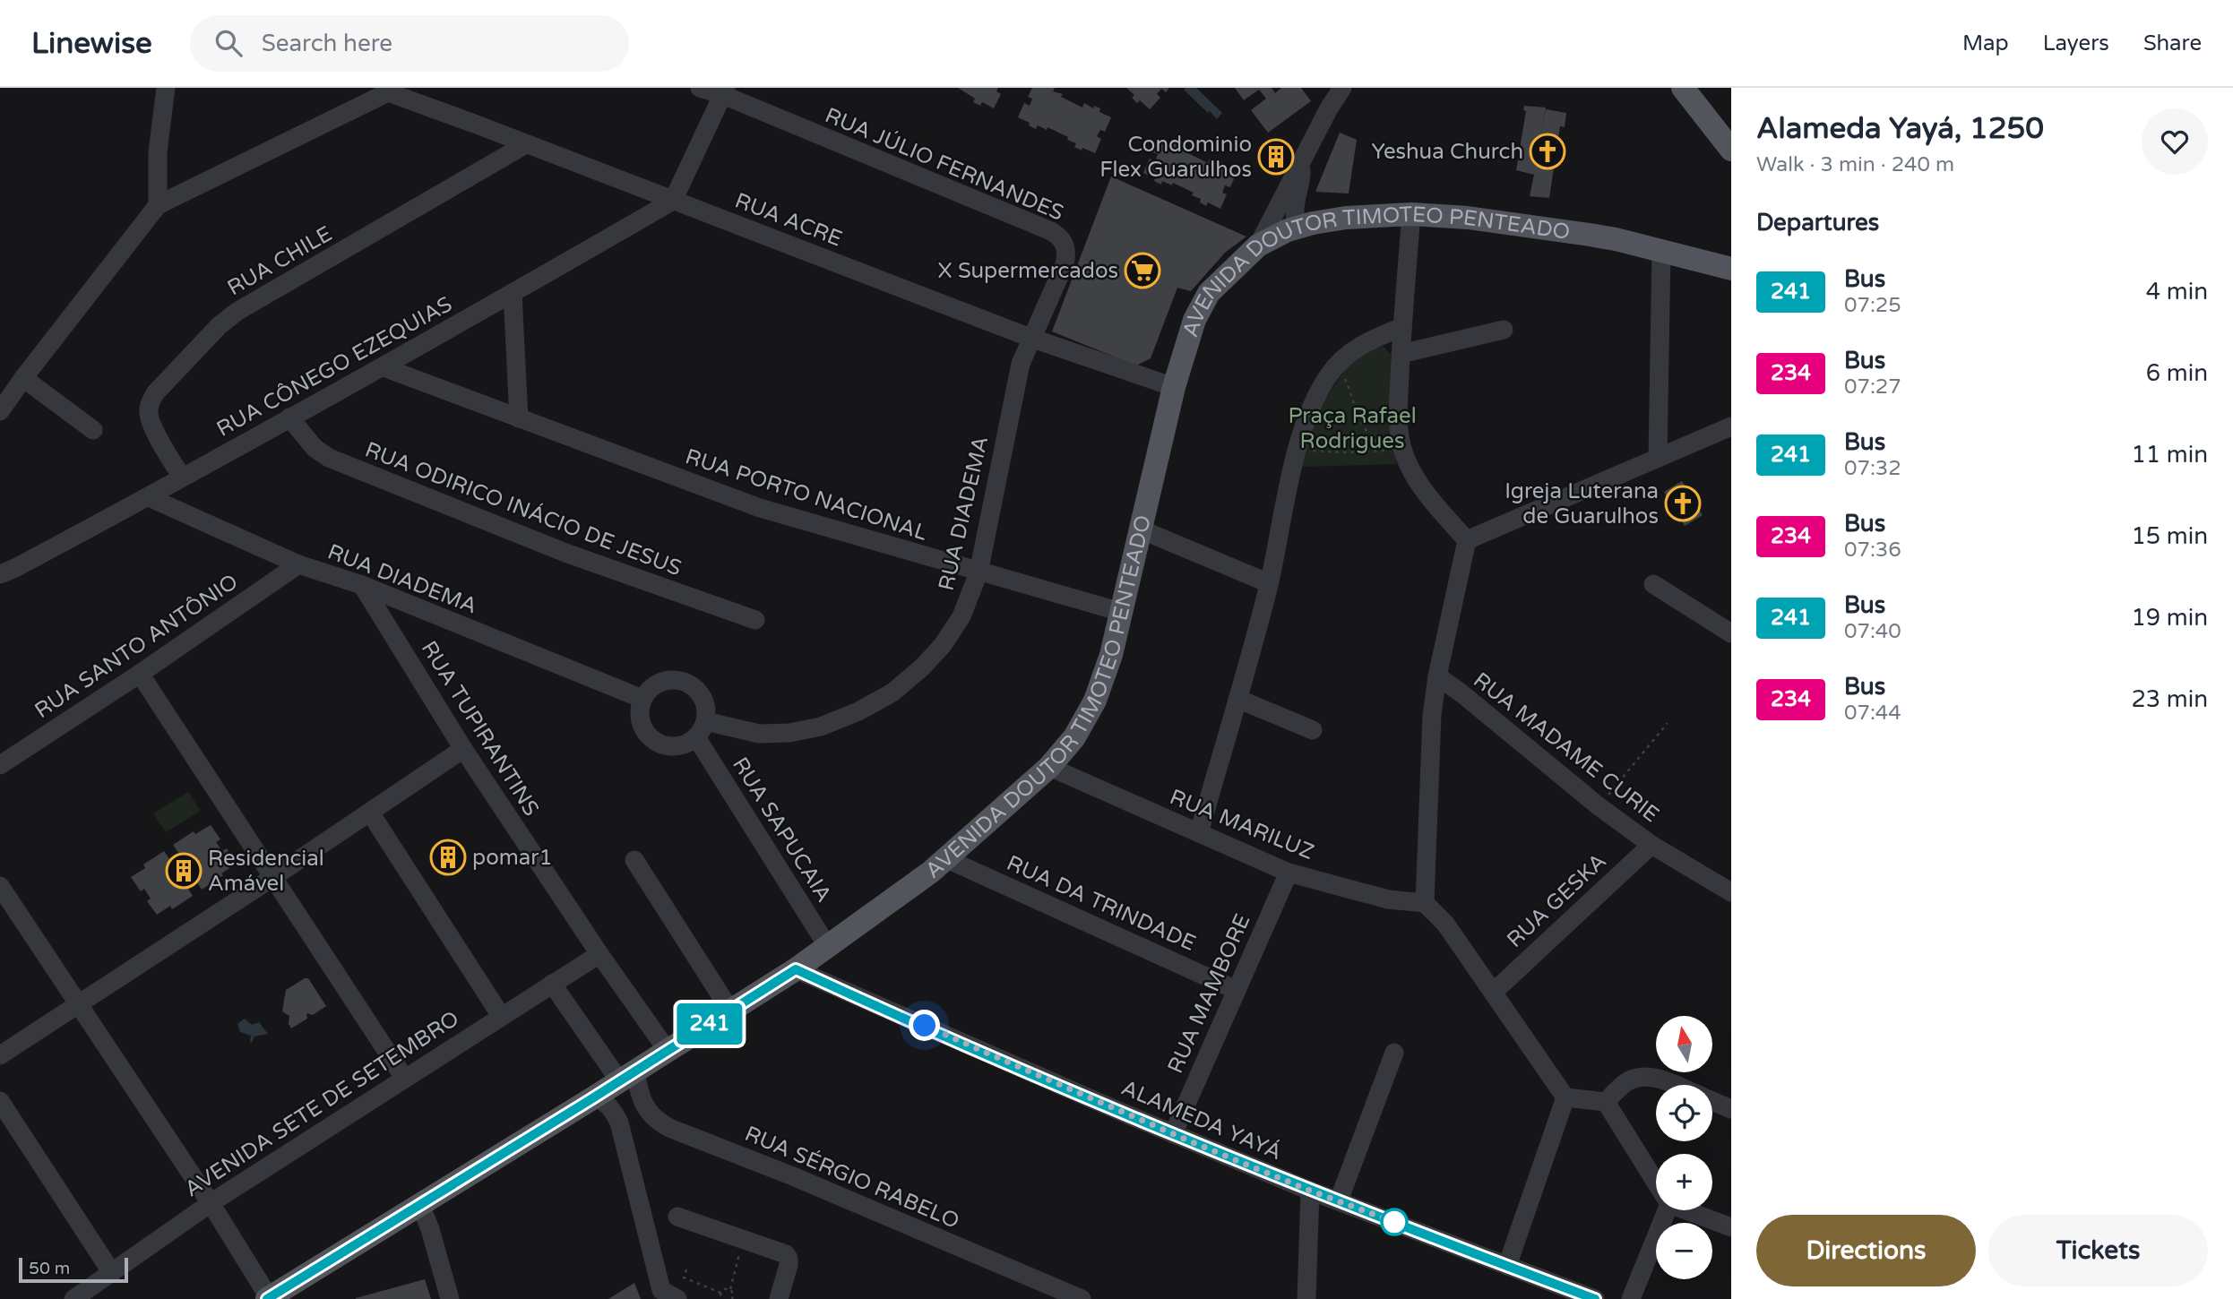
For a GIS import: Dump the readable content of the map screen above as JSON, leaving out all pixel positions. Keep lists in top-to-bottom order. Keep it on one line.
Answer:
{"streets":{"main road":["AVENIDA DOUTOR TIMOTEO PENTEADO"],"street":["RUA JÚLIO FERNANDES","RUA ACRE","RUA CHILE","RUA CÔNEGO EZEQUIAS","RUA PORTO NACIONAL","RUA ODIRICO INÁCIO DE JESUS","RUA DIADEMA","RUA SANTO ANTÔNIO","RUA TUPIRANTINS","RUA MADAME CURIE","RUA MARILUZ","RUA SAPUCAIA","RUA GESKA","RUA DA TRINDADE","RUA MAMBORE","AVENIDA SETE DE SETEMBRO","ALAMEDA YAYÁ","RUA SÉRGIO RABELO"]},"crossings":[["RUA JÚLIO FERNANDES","RUA DIADEMA"],["RUA ACRE","RUA CHILE"],["RUA ACRE","AVENIDA DOUTOR TIMOTEO PENTEADO"],["RUA ACRE","RUA CÔNEGO EZEQUIAS"],["RUA ACRE","RUA DIADEMA"],["RUA CHILE","RUA CÔNEGO EZEQUIAS"],["AVENIDA DOUTOR TIMOTEO PENTEADO","RUA PORTO NACIONAL"],["AVENIDA DOUTOR TIMOTEO PENTEADO","RUA TUPIRANTINS"],["AVENIDA DOUTOR TIMOTEO PENTEADO","RUA MARILUZ"],["AVENIDA DOUTOR TIMOTEO PENTEADO","RUA SAPUCAIA"],["AVENIDA DOUTOR TIMOTEO PENTEADO","RUA DA TRINDADE"],["AVENIDA DOUTOR TIMOTEO PENTEADO","ALAMEDA YAYÁ"],["RUA CÔNEGO EZEQUIAS","RUA PORTO NACIONAL"],["RUA CÔNEGO EZEQUIAS","RUA ODIRICO INÁCIO DE JESUS"],["RUA CÔNEGO EZEQUIAS","RUA DIADEMA"],["RUA PORTO NACIONAL","RUA DIADEMA"],["RUA DIADEMA","RUA SANTO ANTÔNIO"],["RUA DIADEMA","RUA TUPIRANTINS"],["RUA DIADEMA","RUA SAPUCAIA"],["RUA TUPIRANTINS","AVENIDA SETE DE SETEMBRO"],["RUA MADAME CURIE","RUA GESKA"],["RUA MARILUZ","RUA MAMBORE"],["RUA DA TRINDADE","RUA MAMBORE"],["RUA MAMBORE","ALAMEDA YAYÁ"]],"parks":["Praça Rafael Rodrigues"],"places":{"church":["Yeshua Church","Igreja Luterana de Guarulhos"],"building":["Condominio Flex Guarulhos","pomar1","Residencial Amável"],"supermarket":["X Supermercados"]},"lines":["bus line 241"],"scale_bar":"50 m","north":"top","page":{"header":"Linewise","search":"Search here","nav":["Map","Layers","Share"],"on_map":"241","heading":[["Alameda Yayá, 1250","Walk · 3 min · 240 m"],"Departures"],"list":[{"mark":"241","name":"Bus","note":"07:25","value":"4 min"},{"mark":"234","name":"Bus","note":"07:27","value":"6 min"},{"mark":"241","name":"Bus","note":"07:32","value":"11 min"},{"mark":"234","name":"Bus","note":"07:36","value":"15 min"},{"mark":"241","name":"Bus","note":"07:40","value":"19 min"},{"mark":"234","name":"Bus","note":"07:44","value":"23 min"}],"map_buttons":["+","−"],"buttons":["Directions","Tickets"],"scale":"50 m"}}
